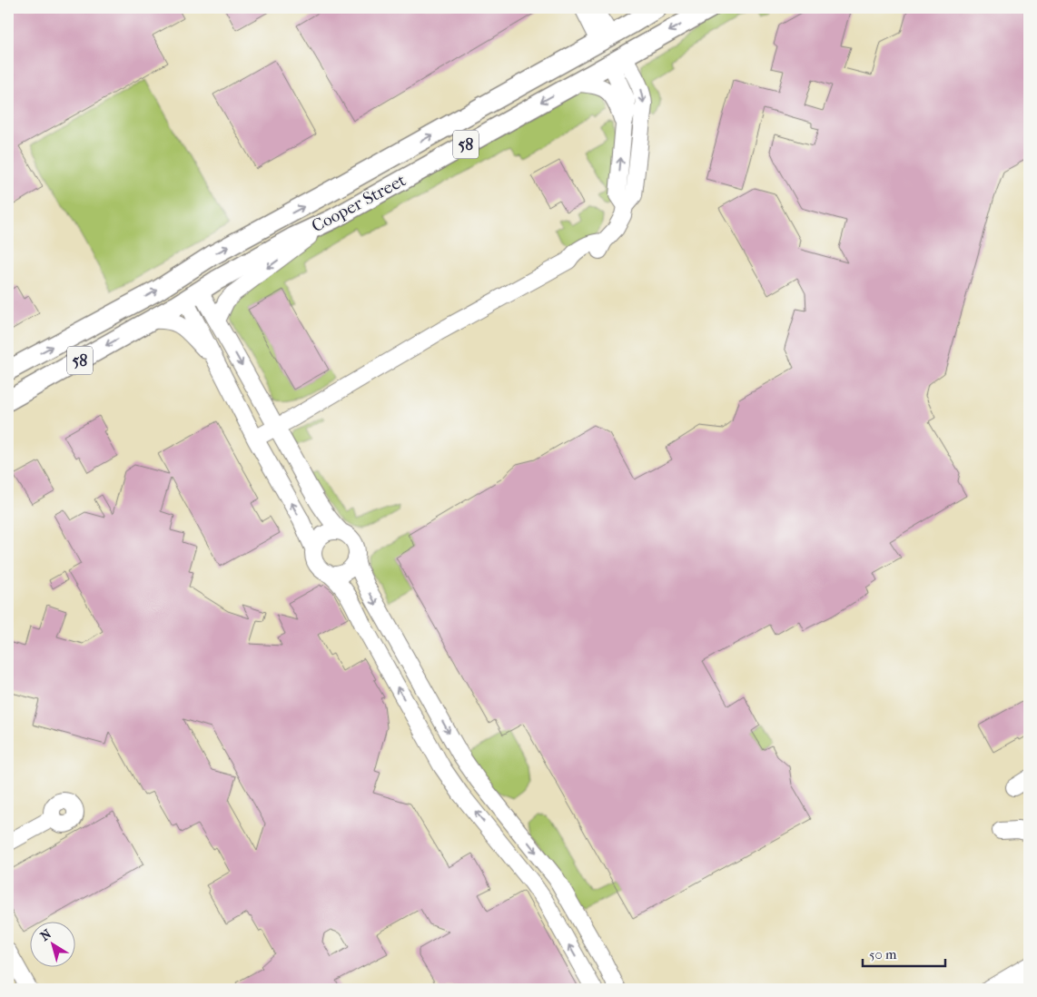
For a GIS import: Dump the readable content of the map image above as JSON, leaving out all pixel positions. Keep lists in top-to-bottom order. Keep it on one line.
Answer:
{"streets":{"main road":["58","Cooper Street"]},"scale_bar":"50 m","north":"top left"}
